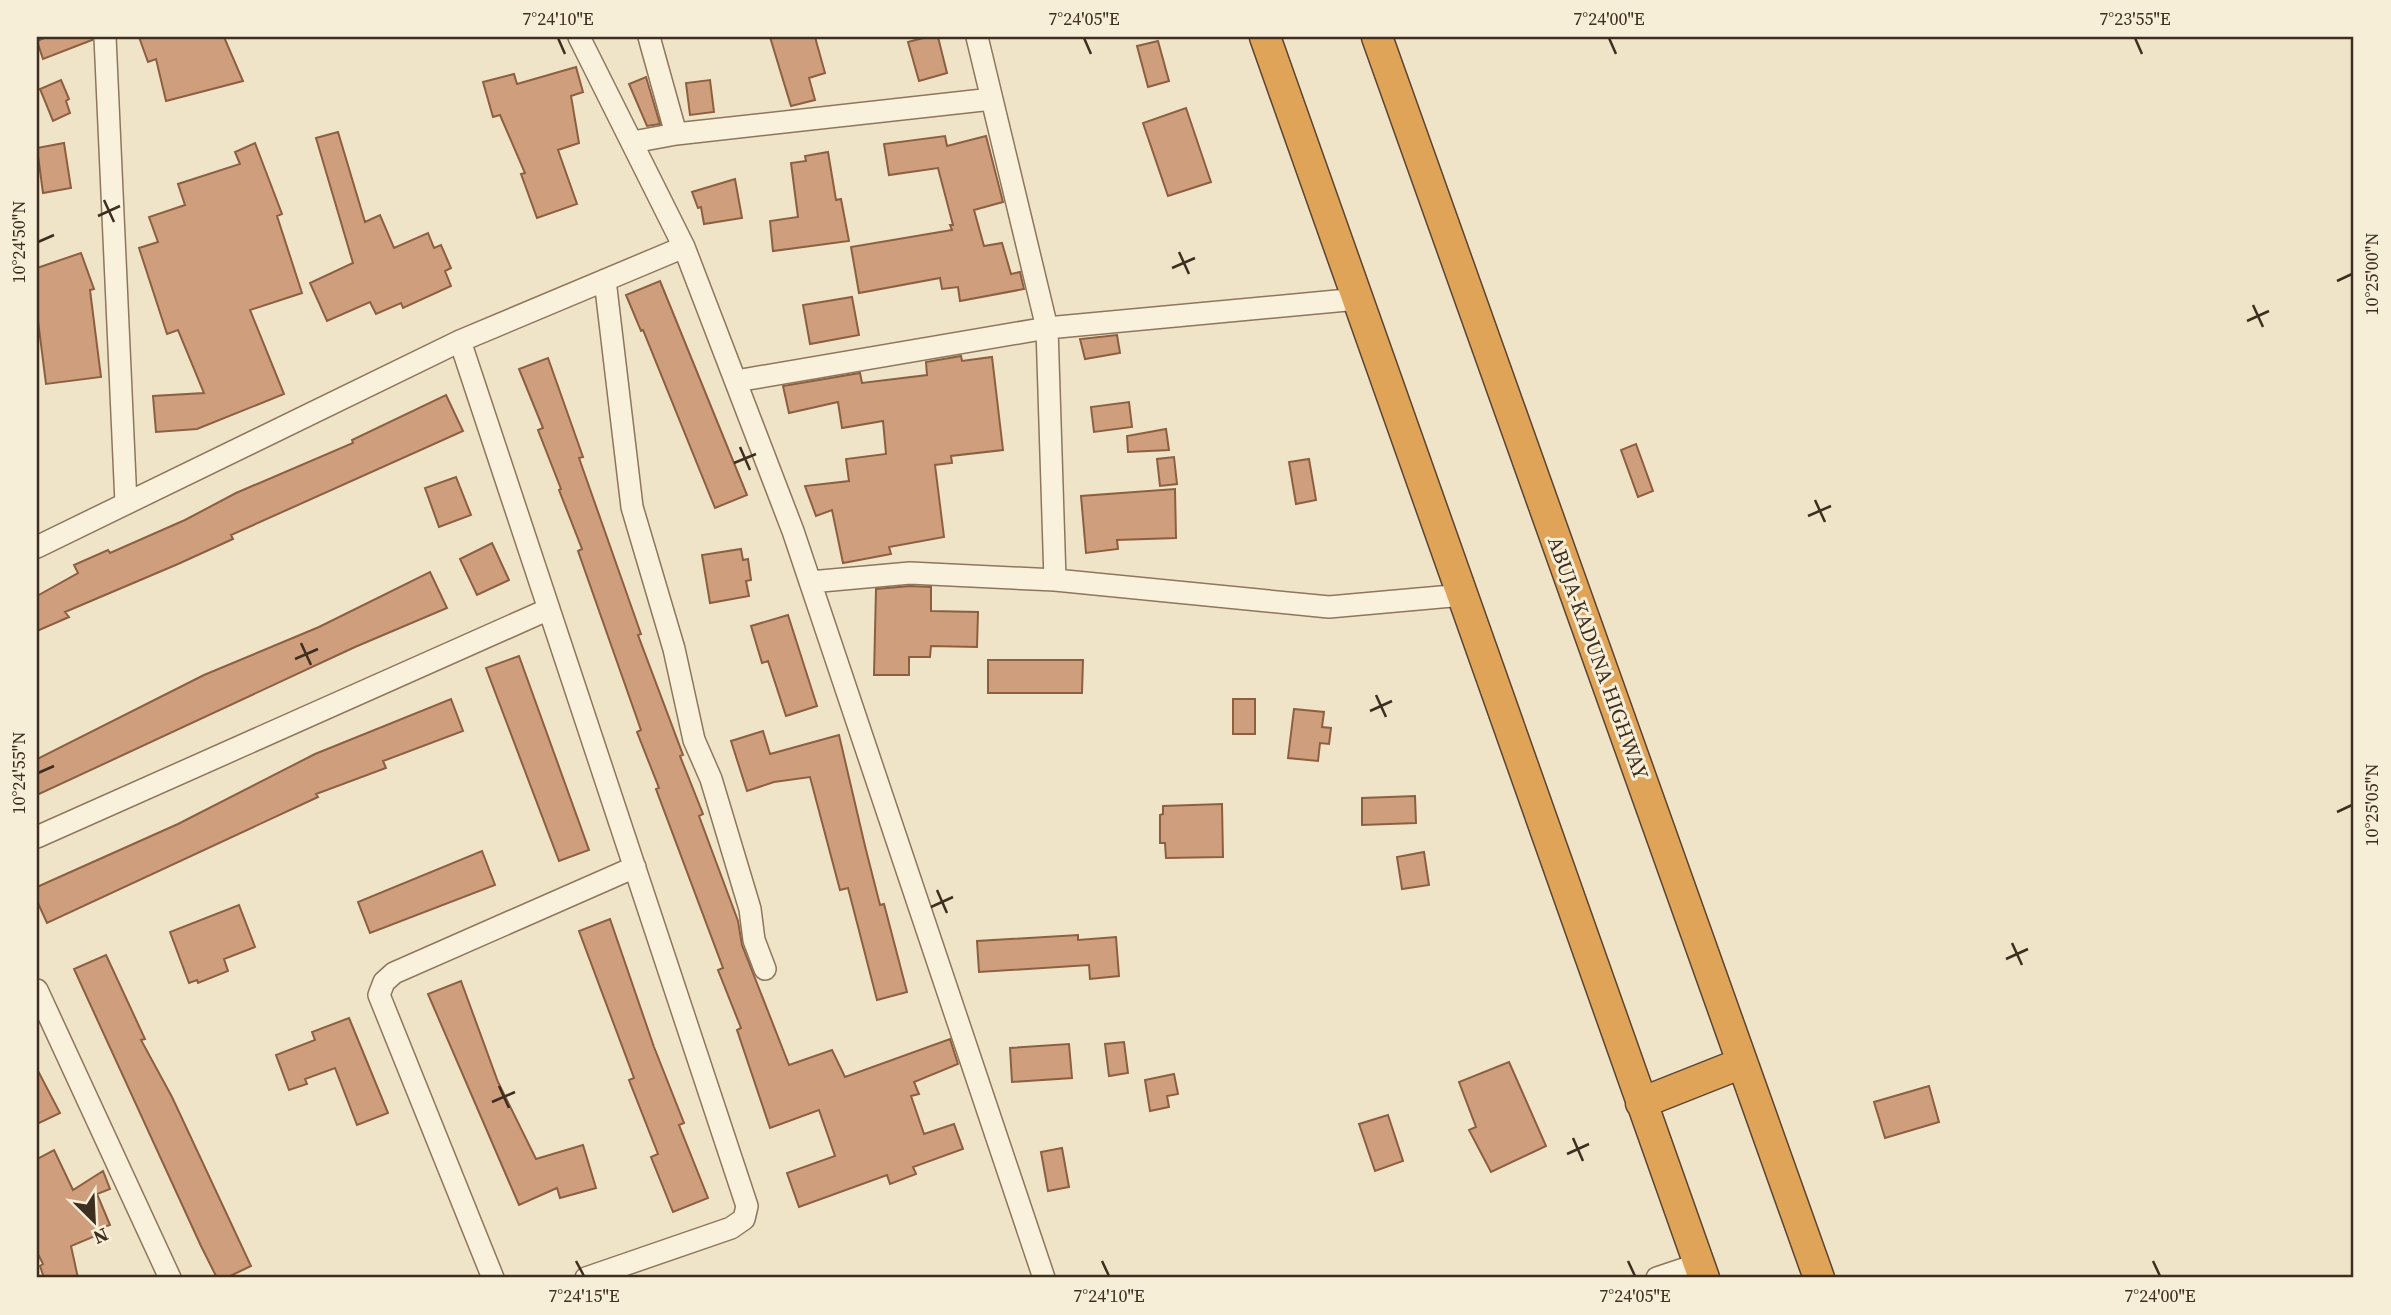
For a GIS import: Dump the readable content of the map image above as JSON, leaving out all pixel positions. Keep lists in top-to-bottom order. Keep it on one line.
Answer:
{"streets":{"highway":["ABUJA-KADUNA HIGHWAY"]},"north":"bottom right","coordinates":["7°24'10\"E","7°24'05\"E","7°24'00\"E","7°23'55\"E","10°24'50\"N","10°25'00\"N","10°24'55\"N","10°25'05\"N","7°24'15\"E"]}
